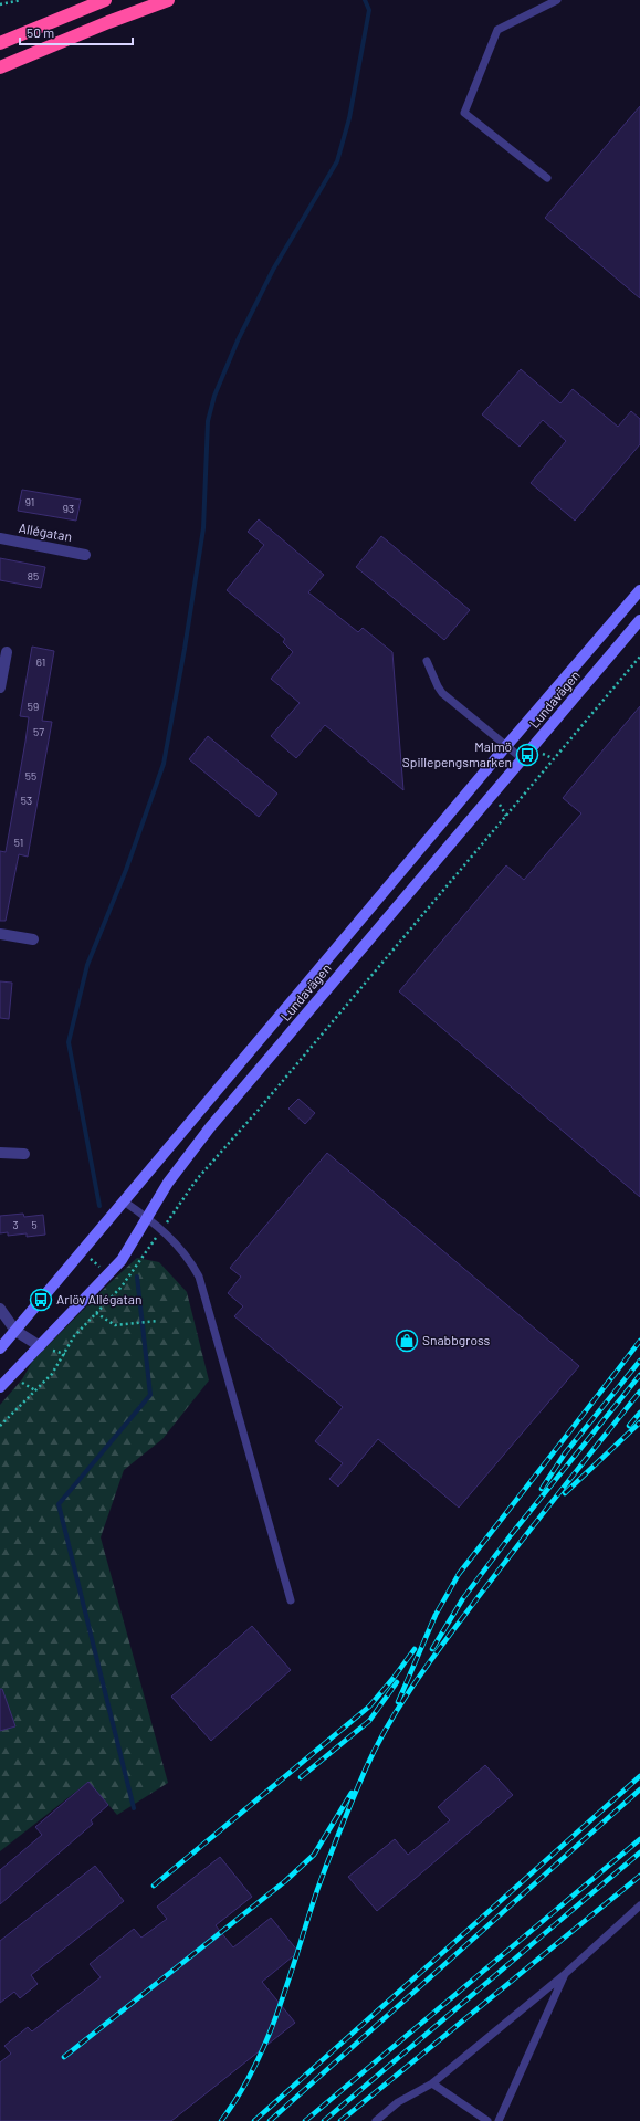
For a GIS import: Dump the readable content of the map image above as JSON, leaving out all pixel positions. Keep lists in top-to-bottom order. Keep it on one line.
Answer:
{"streets":{"main road":["Lundavägen"],"street":["Allégatan"]},"places":{"bus stop":["Malmö Spillepengsmarken","Arlöv Allégatan"],"shop":["Snabbgross"]},"house_numbers":["91","93","85","61","59","57","55","53","51","3","5"],"scale_bar":"50 m"}
